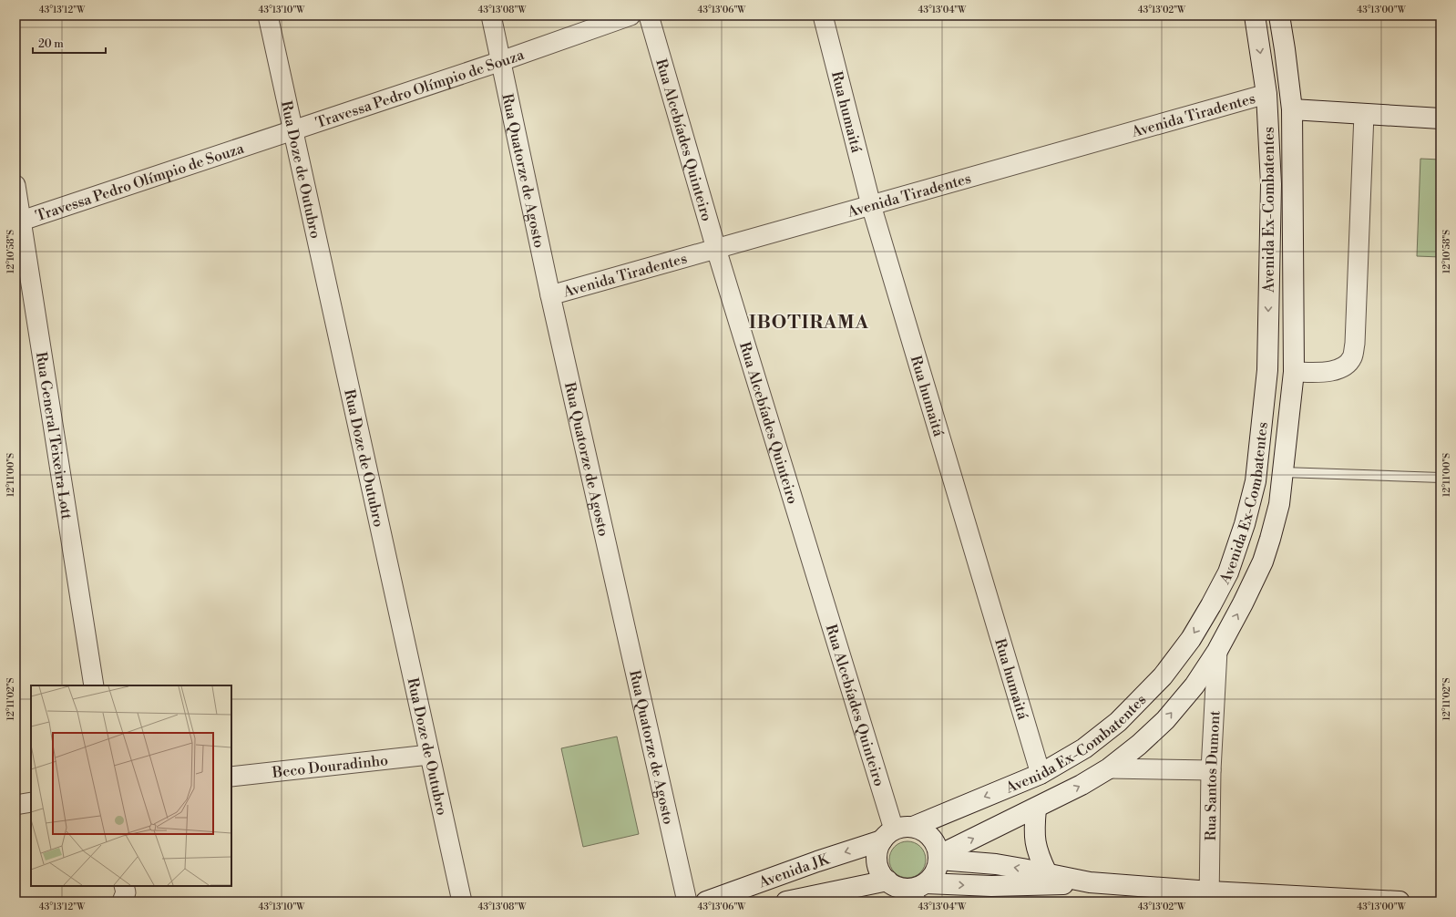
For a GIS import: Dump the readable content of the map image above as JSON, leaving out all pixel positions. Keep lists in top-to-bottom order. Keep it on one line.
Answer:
{"streets":{"main road":["Avenida Ex-Combatentes","Avenida JK"],"street":["Travessa Pedro Olímpio de Souza","Rua humaitá","Avenida Tiradentes","Rua Alcebíades Quinteiro","Rua Doze de Outubro","Rua Quatorze de Agosto","Rua General Teixeira Lott","Beco Douradinho","Rua Santos Dumont"]},"crossings":[["Travessa Pedro Olímpio de Souza","Rua Doze de Outubro"],["Travessa Pedro Olímpio de Souza","Rua Quatorze de Agosto"],["Travessa Pedro Olímpio de Souza","Rua General Teixeira Lott"],["Rua humaitá","Avenida Tiradentes"],["Rua humaitá","Avenida Ex-Combatentes"],["Avenida Tiradentes","Rua Alcebíades Quinteiro"],["Avenida Tiradentes","Rua Quatorze de Agosto"],["Avenida Tiradentes","Avenida Ex-Combatentes"],["Rua Alcebíades Quinteiro","Avenida Ex-Combatentes"],["Rua Alcebíades Quinteiro","Avenida JK"],["Rua Doze de Outubro","Beco Douradinho"],["Avenida Ex-Combatentes","Rua Santos Dumont"],["Avenida Ex-Combatentes","Avenida JK"]],"districts":["IBOTIRAMA"],"scale_bar":"20 m","coordinates":["43°13'12\"W","43°13'10\"W","43°13'08\"W","43°13'06\"W","43°13'04\"W","43°13'02\"W","43°13'00\"W","12°10'58\"S","12°11'00\"S","12°11'02\"S"]}
